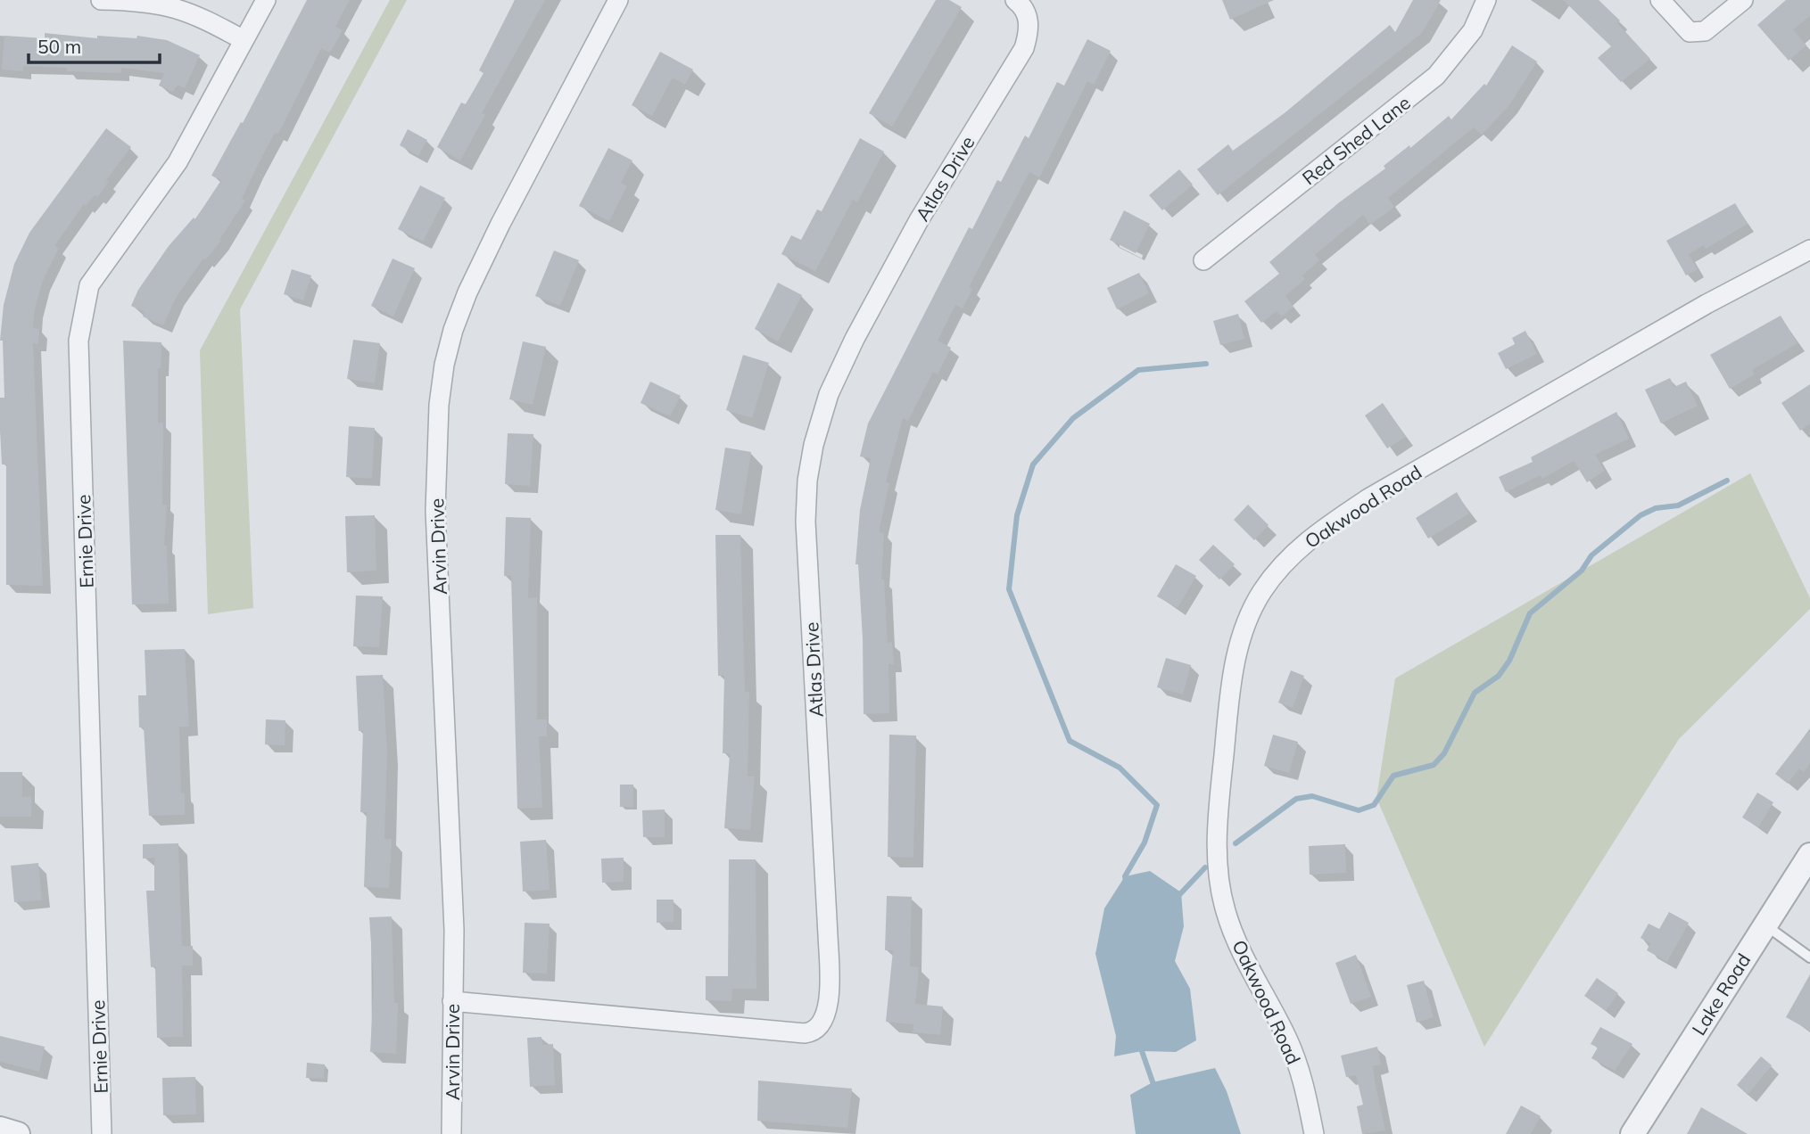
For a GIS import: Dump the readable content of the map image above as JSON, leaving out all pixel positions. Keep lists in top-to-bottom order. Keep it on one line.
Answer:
{"streets":{"street":["Red Shed Lane","Atlas Drive","Oakwood Road","Ernie Drive","Arvin Drive","Lake Road"]},"crossings":[["Atlas Drive","Arvin Drive"]],"scale_bar":"50 m"}
